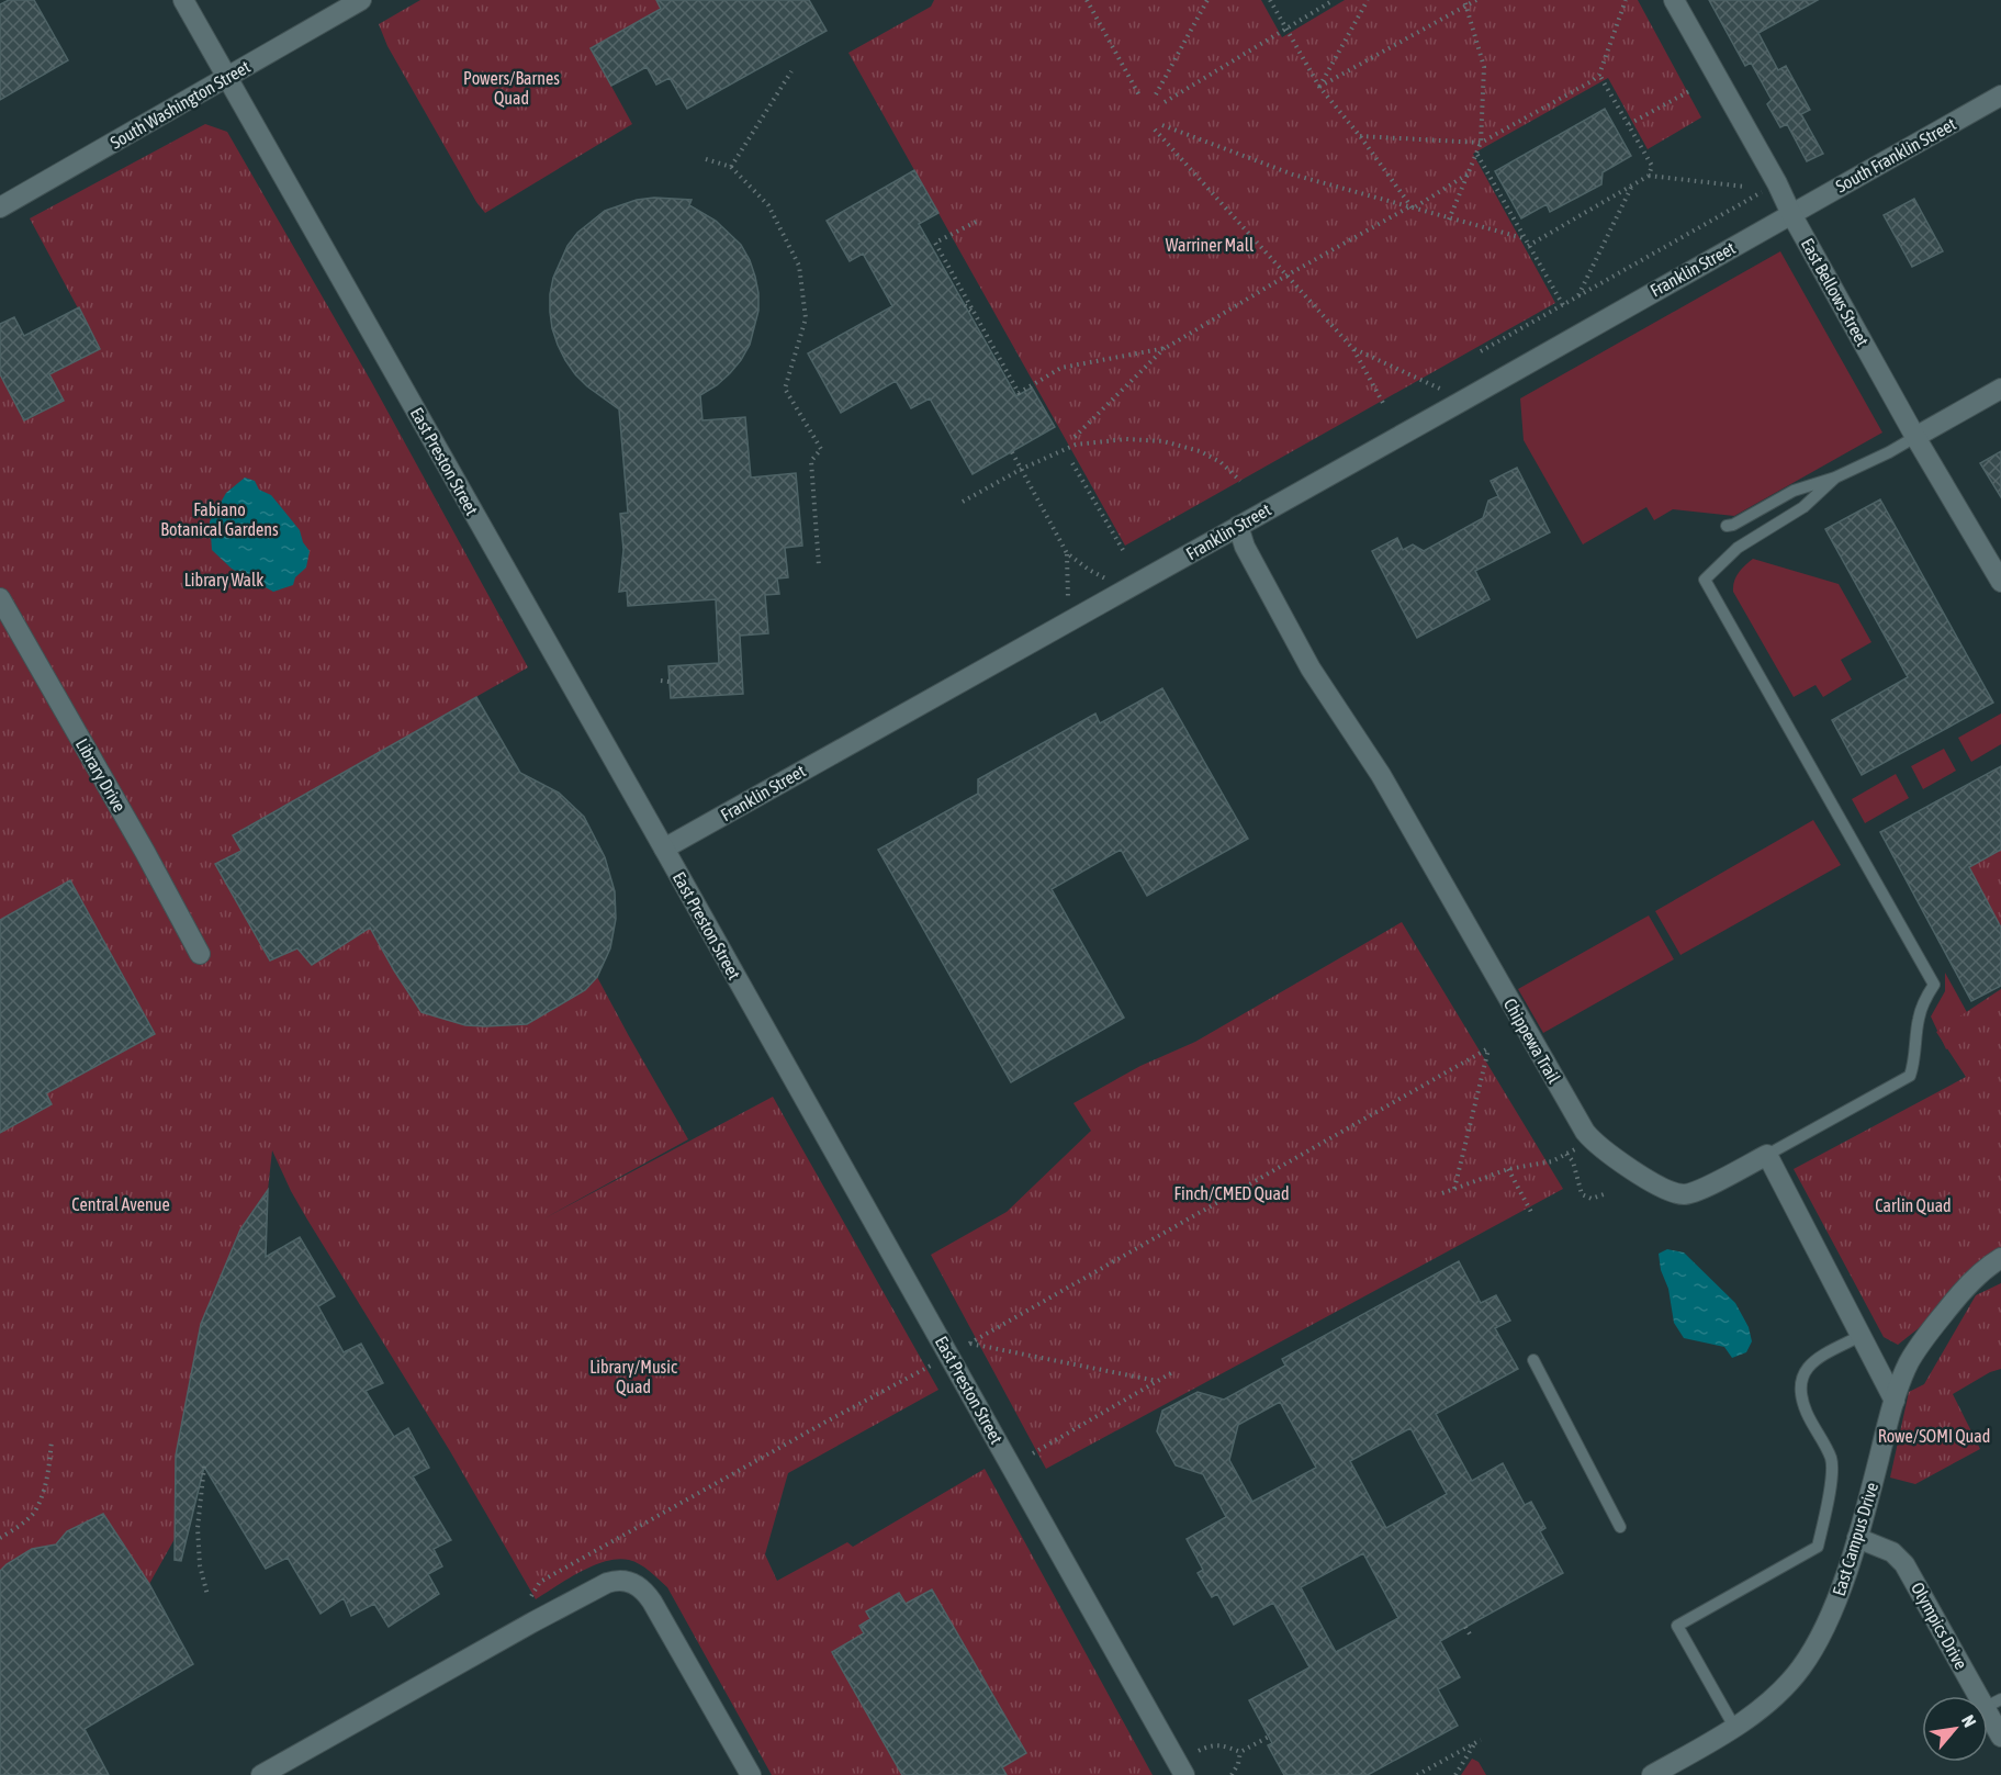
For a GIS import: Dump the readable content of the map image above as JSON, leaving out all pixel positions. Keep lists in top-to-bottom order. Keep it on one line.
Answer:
{"streets":{"street":["South Washington Street","South Franklin Street","Franklin Street","East Bellows Street","East Preston Street","Library Drive","Chippewa Trail","East Campus Drive","Olympics Drive"]},"crossings":[["South Washington Street","East Preston Street"],["South Franklin Street","Franklin Street"],["South Franklin Street","East Bellows Street"],["Franklin Street","East Bellows Street"],["Franklin Street","East Preston Street"],["Franklin Street","Chippewa Trail"],["East Campus Drive","Olympics Drive"]],"parks":["Powers/Barnes Quad","Warriner Mall","Fabiano Botanical Gardens","Library Walk","Finch/CMED Quad","Central Avenue","Carlin Quad","Library/Music Quad","Rowe/SOMI Quad"],"north":"top right"}
